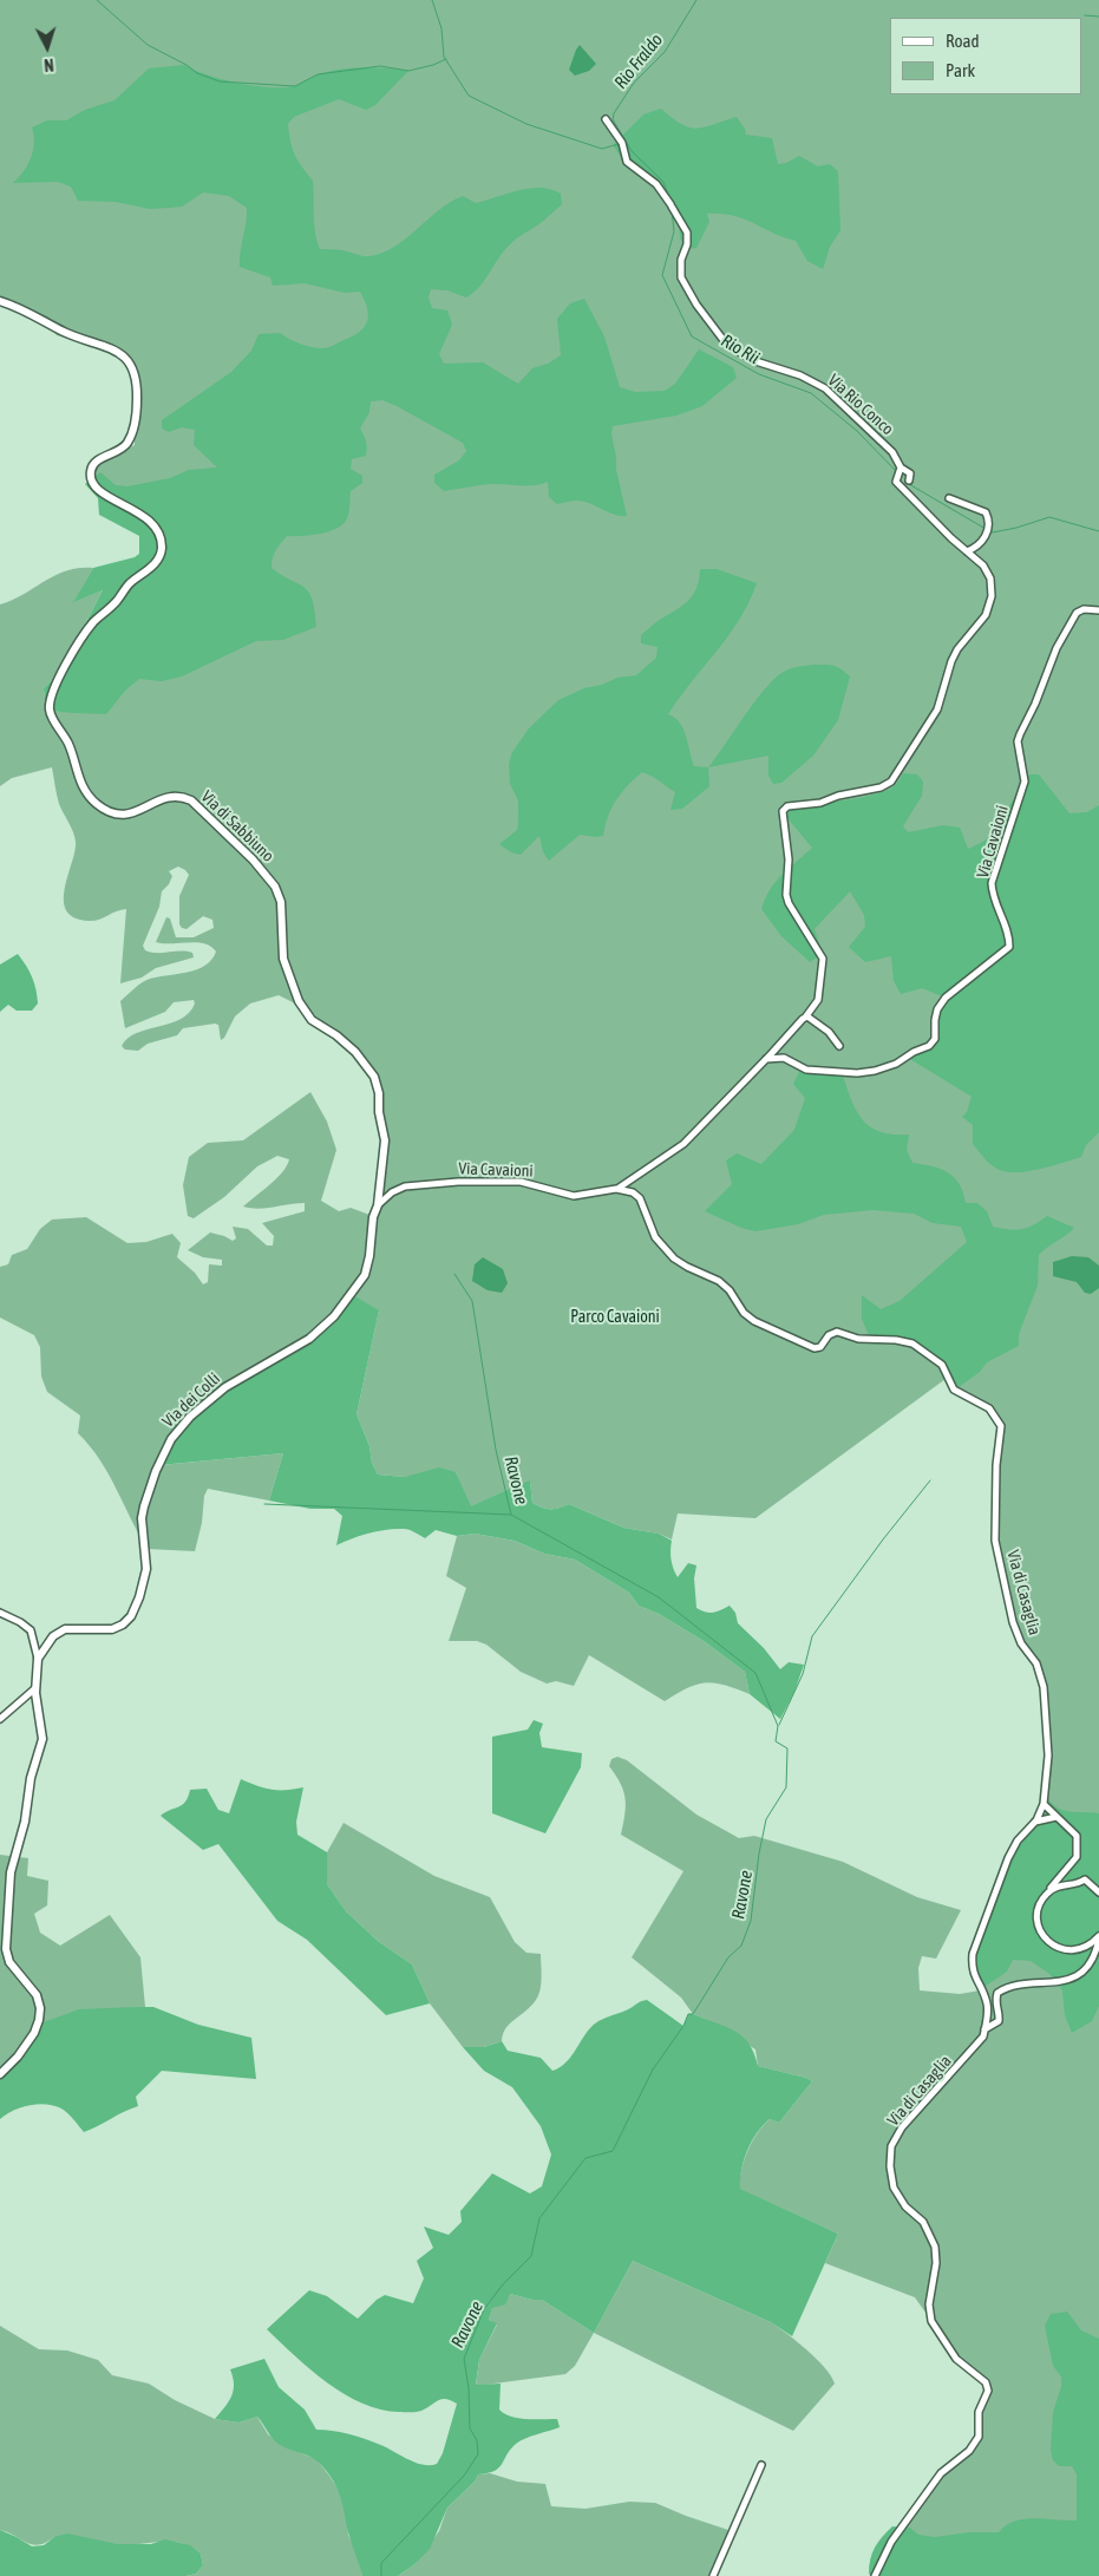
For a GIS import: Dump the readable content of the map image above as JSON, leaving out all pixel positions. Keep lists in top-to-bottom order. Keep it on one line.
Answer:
{"streets":{"main road":["Via di Sabbiuno","Via dei Colli"],"street":["Via Rio Conco","Via Cavaioni","Via di Casaglia"]},"crossings":[["Via Rio Conco","Via Cavaioni"],["Via di Sabbiuno","Via Cavaioni"],["Via di Sabbiuno","Via dei Colli"],["Via Cavaioni","Via dei Colli"],["Via Cavaioni","Via di Casaglia"]],"water":["Rio Fraldo","Rio Rii","Ravone"],"parks":["Parco Cavaioni"],"legend":["Road","Park"],"north":"bottom"}
